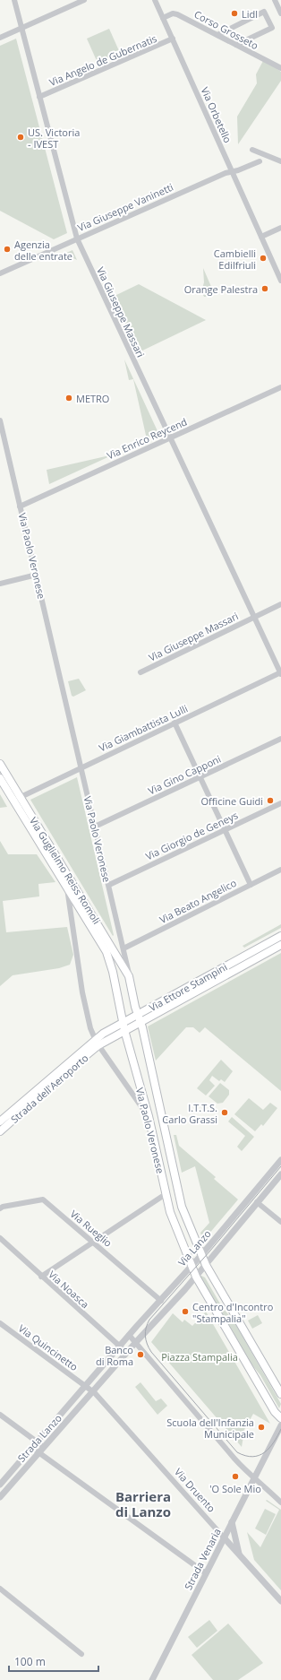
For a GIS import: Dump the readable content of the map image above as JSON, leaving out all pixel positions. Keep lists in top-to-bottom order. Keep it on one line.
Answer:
{"streets":{"main road":["Via Paolo Veronese","Via Guglielmo Reiss Romoli","Via Ettore Stampini","Strada dell'Aeroporto"],"street":["Corso Grosseto","Via Angelo de Gubernatis","Via Orbetello","Via Giuseppe Vaninetti","Via Giuseppe Massari","Via Enrico Reycend","Via Giambattista Lulli","Via Gino Capponi","Via Giorgio de Geneys","Via Beato Angelico","Via Rueglio","Via Lanzo","Via Noasca","Via Quincinetto","Strada Lanzo","Via Druento","Strada Venaria"]},"crossings":[["Corso Grosseto","Via Orbetello"],["Via Angelo de Gubernatis","Via Orbetello"],["Via Angelo de Gubernatis","Via Giuseppe Massari"],["Via Orbetello","Via Giuseppe Vaninetti"],["Via Giuseppe Vaninetti","Via Giuseppe Massari"],["Via Giuseppe Massari","Via Enrico Reycend"],["Via Giuseppe Massari","Via Giambattista Lulli"],["Via Enrico Reycend","Via Paolo Veronese"],["Via Paolo Veronese","Via Giambattista Lulli"],["Via Paolo Veronese","Via Gino Capponi"],["Via Paolo Veronese","Via Giorgio de Geneys"],["Via Paolo Veronese","Via Guglielmo Reiss Romoli"],["Via Paolo Veronese","Via Beato Angelico"],["Via Paolo Veronese","Via Ettore Stampini"],["Via Paolo Veronese","Via Lanzo"],["Via Giambattista Lulli","Via Guglielmo Reiss Romoli"],["Via Ettore Stampini","Strada dell'Aeroporto"],["Via Rueglio","Via Lanzo"],["Via Lanzo","Via Noasca"],["Via Lanzo","Strada Lanzo"],["Via Noasca","Strada Lanzo"],["Via Quincinetto","Strada Lanzo"],["Strada Lanzo","Via Druento"],["Via Druento","Strada Venaria"]],"districts":["Barriera di Lanzo"],"parks":["Piazza Stampalia"],"places":["Lidl","US. Victoria - IVEST","Agenzia delle entrate","Cambielli Edilfriuli","Orange Palestra","METRO","Officine Guidi","I.T.T.S. Carlo Grassi","Centro d'Incontro \"Stampalia\"","Banco di Roma","Scuola dell'Infanzia Municipale","'O Sole Mio"],"scale_bar":"100 m"}
